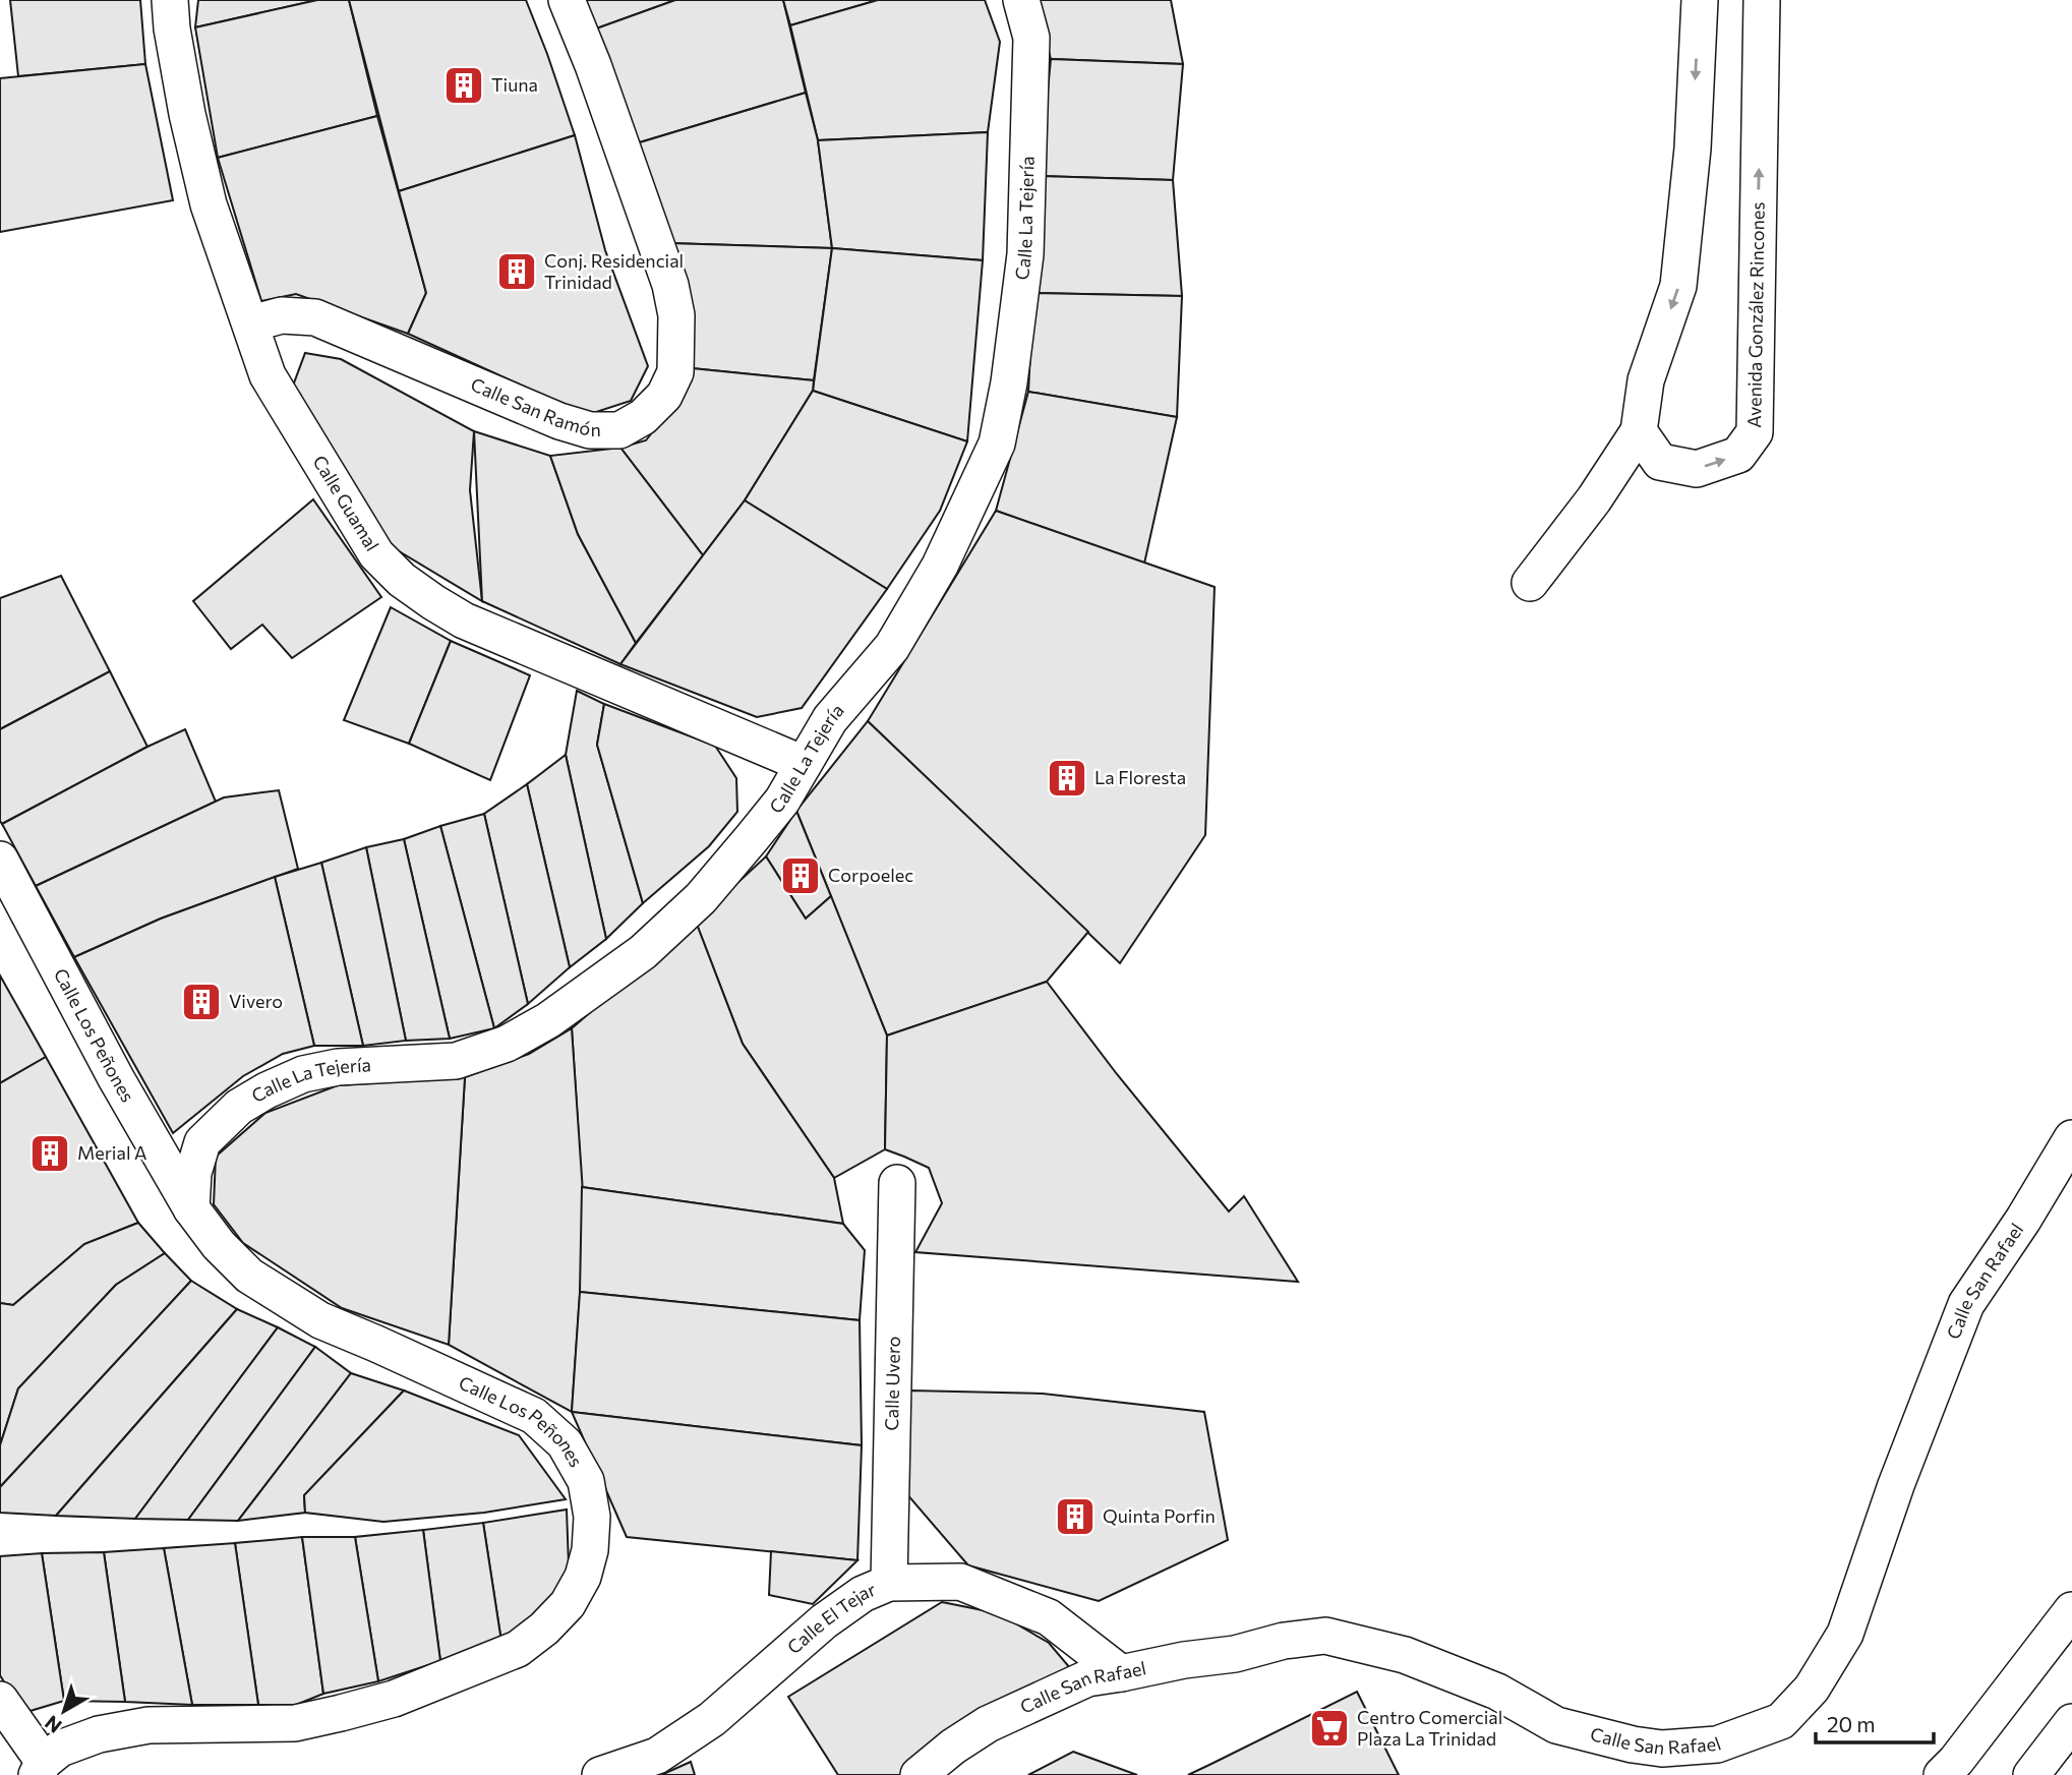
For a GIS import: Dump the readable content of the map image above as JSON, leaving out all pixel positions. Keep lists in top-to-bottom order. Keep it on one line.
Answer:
{"streets":{"street":["Calle La Tejería","Avenida González Rincones","Calle San Ramón","Calle Guamal","Calle Los Peñones","Calle San Rafael","Calle Uvero","Calle El Tejar"]},"crossings":[["Calle La Tejería","Calle Guamal"],["Calle La Tejería","Calle Los Peñones"],["Calle San Ramón","Calle Guamal"],["Calle San Rafael","Calle El Tejar"],["Calle Uvero","Calle El Tejar"]],"places":{"building":["Tiuna","Conj. Residencial Trinidad","La Floresta","Corpoelec","Vivero","Merial A","Quinta Porfin"],"supermarket":["Centro Comercial Plaza La Trinidad"]},"scale_bar":"20 m","north":"bottom left"}
